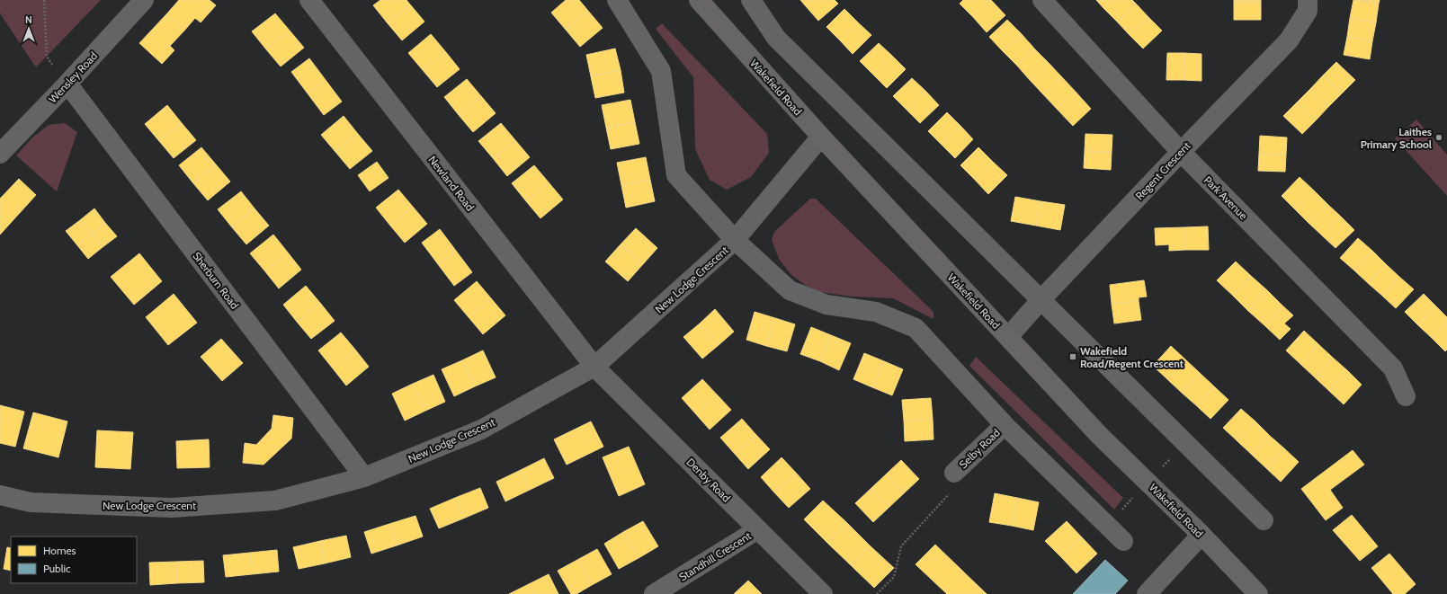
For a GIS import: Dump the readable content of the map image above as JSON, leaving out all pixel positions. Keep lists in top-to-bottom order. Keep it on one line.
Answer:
{"streets":{"main road":["Wakefield Road"],"street":["Wensley Road","Regent Crescent","Newland Road","Park Avenue","New Lodge Crescent","Sherburn Road","Selby Road","Denby Road","Standhill Crescent"]},"crossings":[["Wensley Road","Sherburn Road"],["Wakefield Road","Regent Crescent"],["Wakefield Road","New Lodge Crescent"],["Regent Crescent","Park Avenue"],["Newland Road","New Lodge Crescent"],["Newland Road","Denby Road"],["New Lodge Crescent","Sherburn Road"],["New Lodge Crescent","Denby Road"],["Denby Road","Standhill Crescent"]],"places":{"other":["Laithes Primary School"],"transit":["Wakefield Road/Regent Crescent"]},"legend":["Homes","Public"],"north":"top"}
